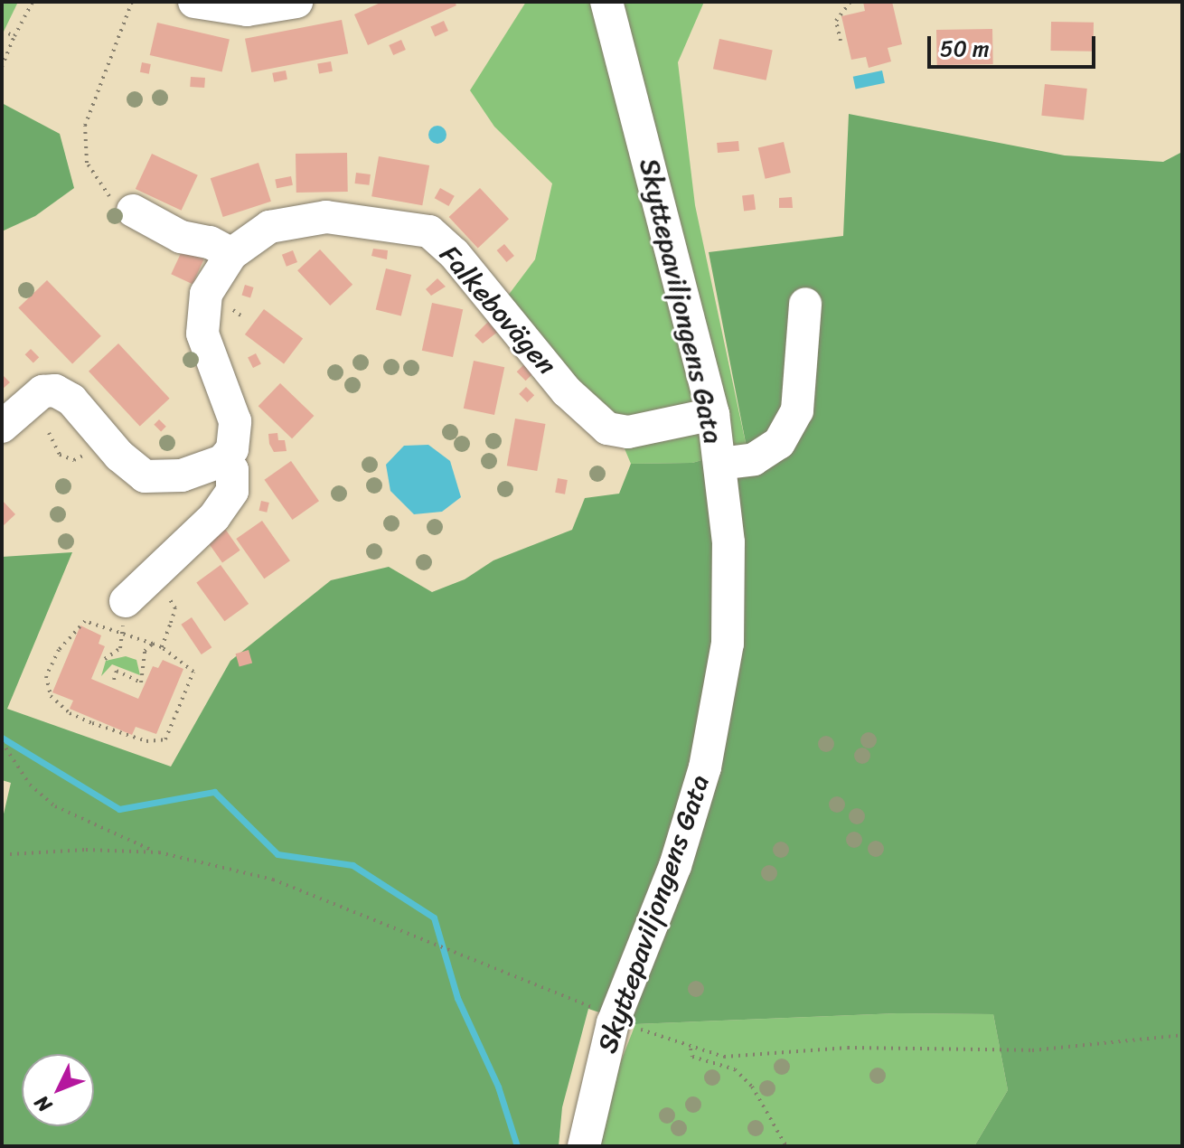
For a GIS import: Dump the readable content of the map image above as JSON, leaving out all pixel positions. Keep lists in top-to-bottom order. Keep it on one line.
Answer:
{"streets":{"street":["Skyttepaviljongens Gata","Falkebovägen"]},"crossings":[["Skyttepaviljongens Gata","Falkebovägen"]],"scale_bar":"50 m","north":"bottom left"}
